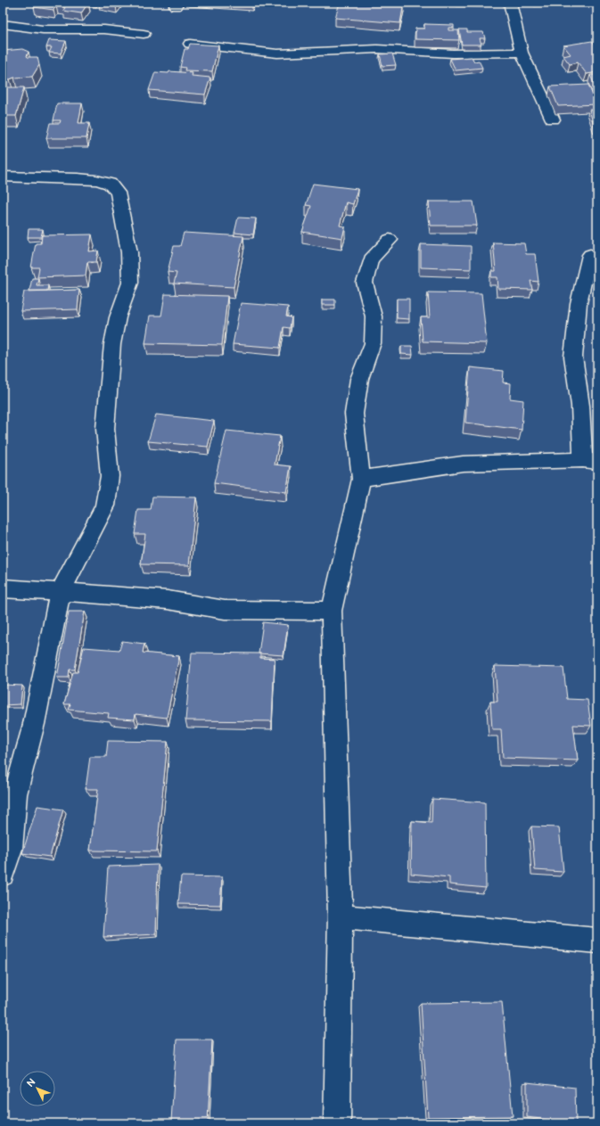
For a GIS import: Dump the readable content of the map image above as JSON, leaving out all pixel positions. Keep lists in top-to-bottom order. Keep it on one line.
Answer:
{"north":"top left"}
